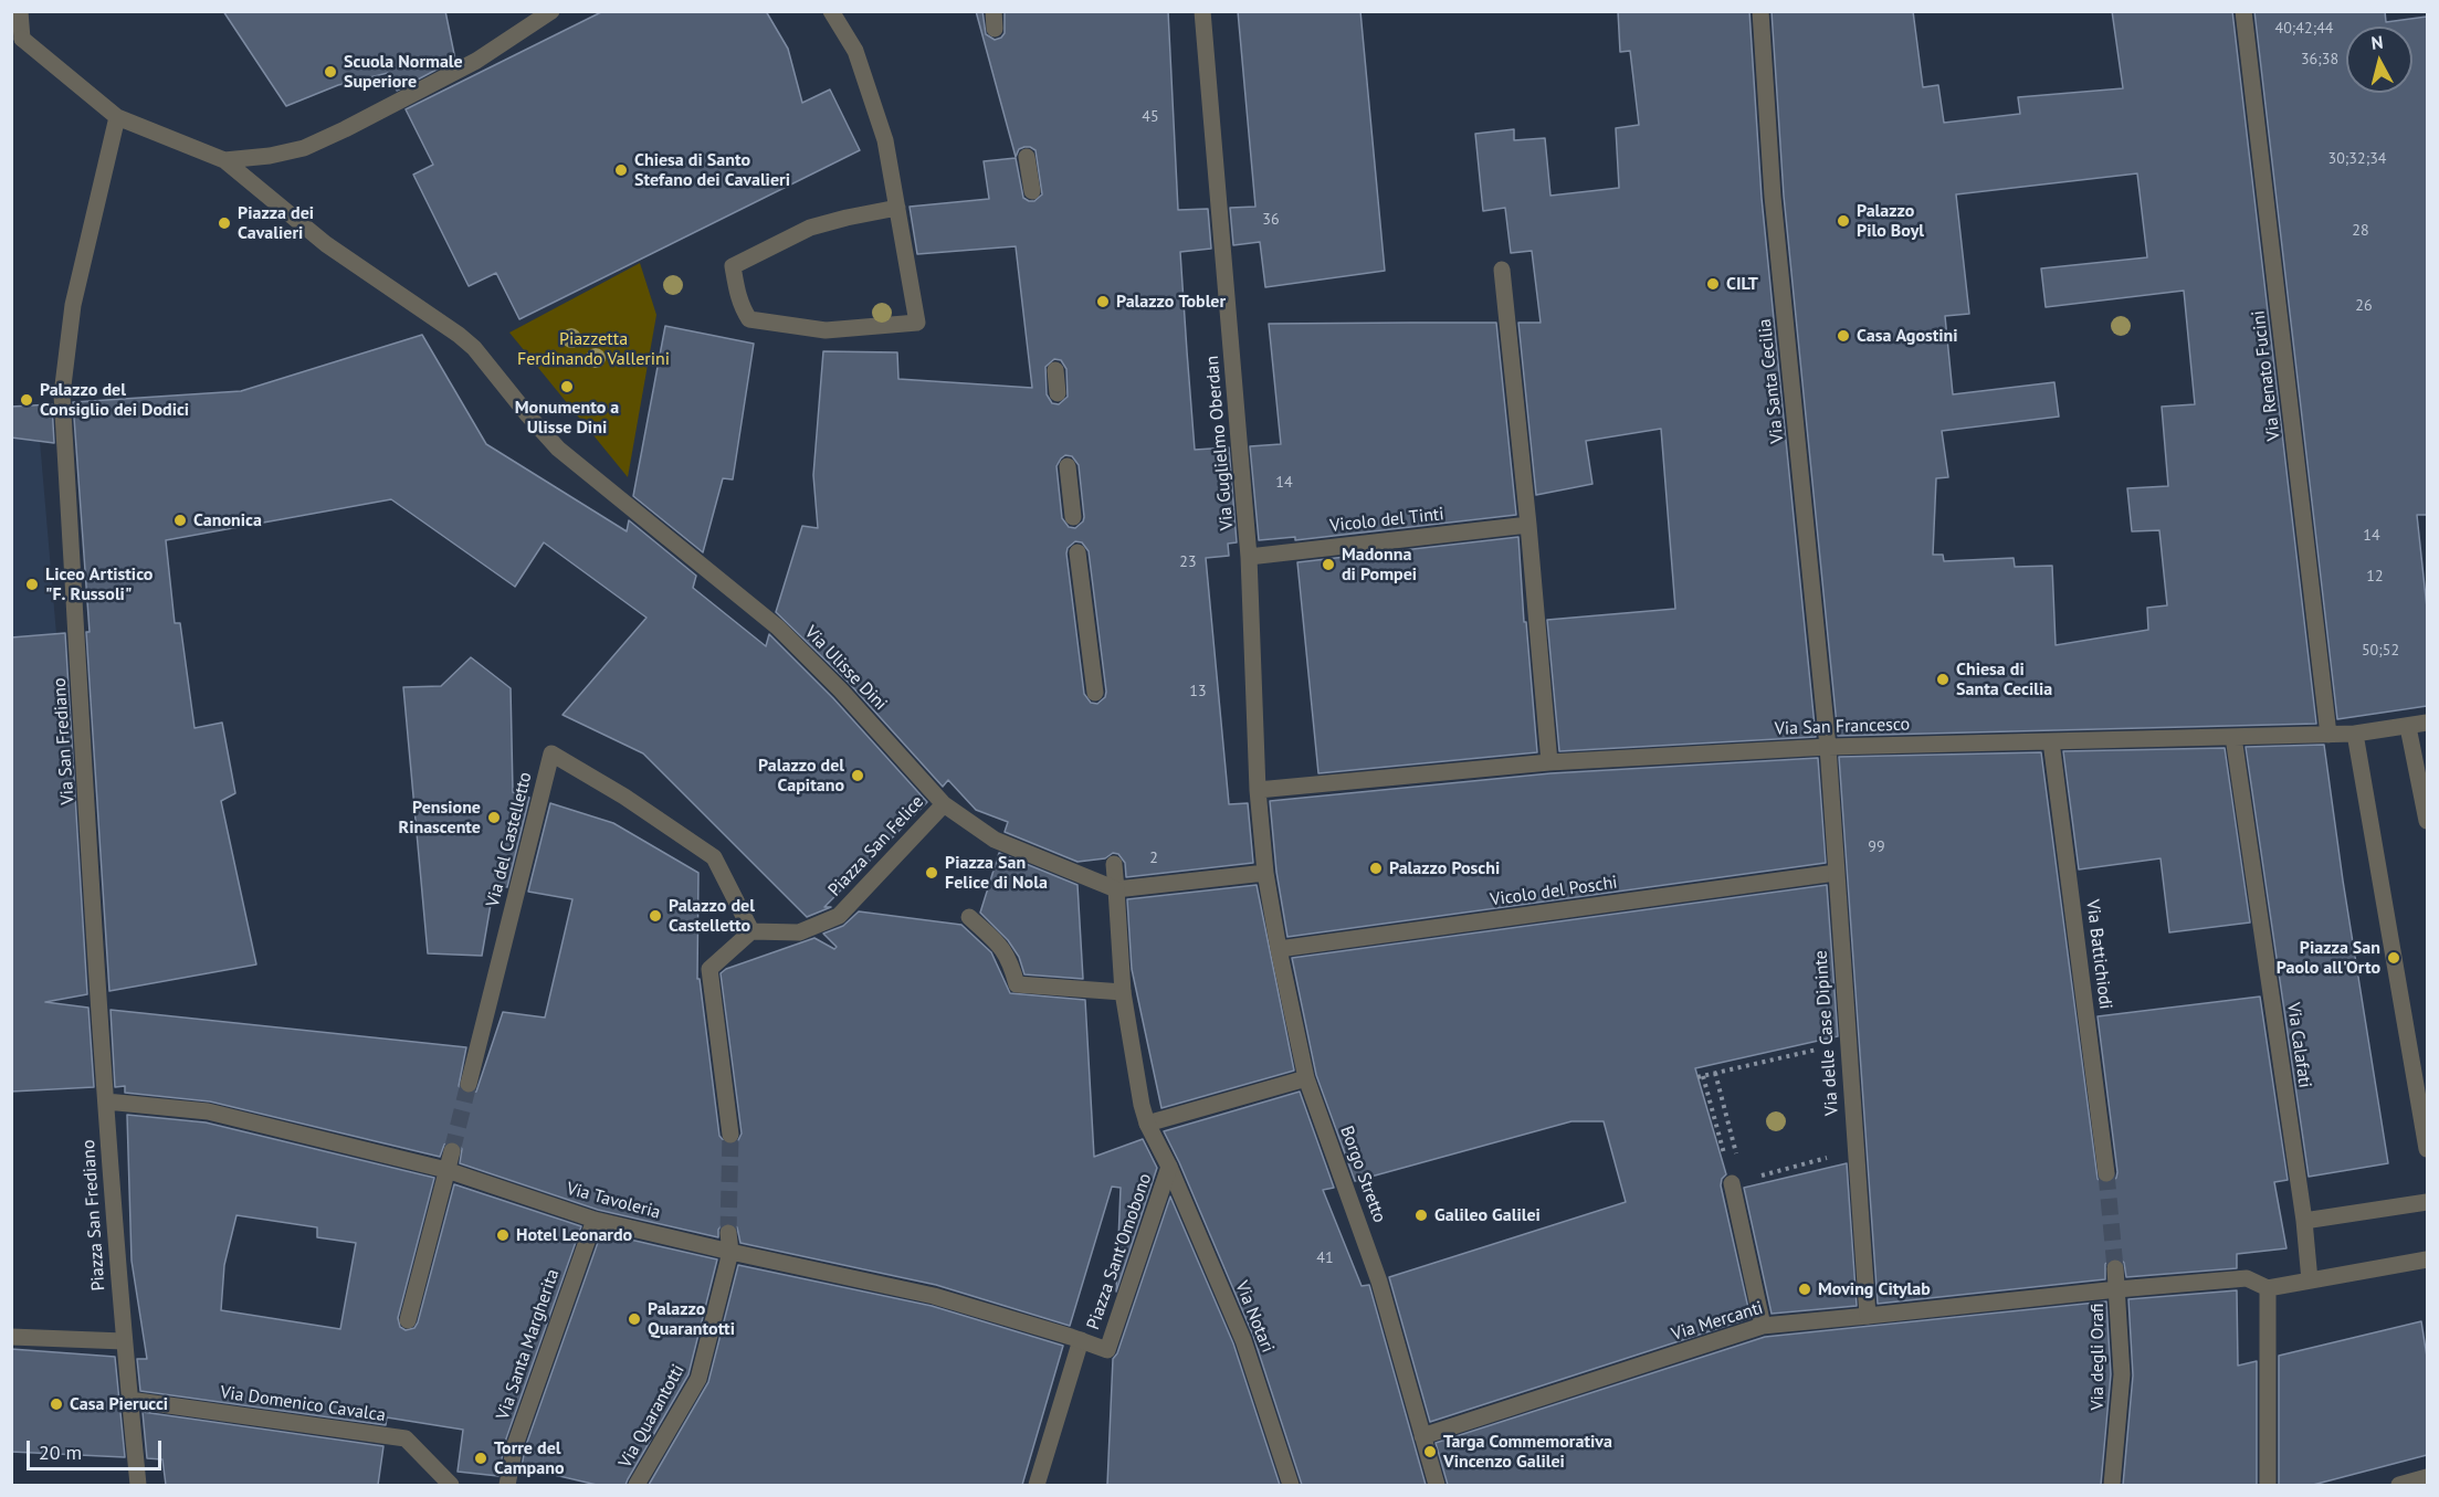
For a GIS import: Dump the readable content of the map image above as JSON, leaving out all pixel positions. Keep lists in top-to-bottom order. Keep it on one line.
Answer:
{"streets":{"street":["Via Renato Fucini","Via Santa Cecilia","Via Guglielmo Oberdan","Vicolo del Tinti","Via Ulisse Dini","Via San Francesco","Via San Frediano","Via del Castelletto","Piazza San Felice","Vicolo del Poschi","Via Battichiodi","Via delle Case Dipinte","Via Calafati","Borgo Stretto","Via Tavoleria","Piazza San Frediano","Piazza Sant'Omobono","Via Notari","Via Mercanti","Via Santa Margherita","Via degli Orafi","Via Domenico Cavalca","Via Quarantotti"]},"crossings":[["Via Renato Fucini","Via San Francesco"],["Via Santa Cecilia","Via San Francesco"],["Via Santa Cecilia","Via delle Case Dipinte"],["Via Guglielmo Oberdan","Vicolo del Tinti"],["Via Guglielmo Oberdan","Via Ulisse Dini"],["Via Guglielmo Oberdan","Via San Francesco"],["Via Guglielmo Oberdan","Borgo Stretto"],["Via Ulisse Dini","Piazza San Felice"],["Via Ulisse Dini","Borgo Stretto"],["Via Ulisse Dini","Via Notari"],["Via San Francesco","Via Battichiodi"],["Via San Francesco","Via delle Case Dipinte"],["Via San Francesco","Via Calafati"],["Via San Frediano","Via Tavoleria"],["Via San Frediano","Piazza San Frediano"],["Via del Castelletto","Piazza San Felice"],["Vicolo del Poschi","Via delle Case Dipinte"],["Vicolo del Poschi","Borgo Stretto"],["Via delle Case Dipinte","Via Mercanti"],["Via Calafati","Via Mercanti"],["Borgo Stretto","Via Mercanti"],["Via Tavoleria","Piazza San Frediano"],["Via Tavoleria","Piazza Sant'Omobono"],["Via Tavoleria","Via Santa Margherita"],["Via Tavoleria","Via Quarantotti"],["Piazza San Frediano","Via Domenico Cavalca"],["Piazza Sant'Omobono","Via Notari"],["Via Mercanti","Via degli Orafi"]],"parks":["Piazzetta Ferdinando Vallerini"],"places":["Scuola Normale Superiore","Chiesa di Santo Stefano dei Cavalieri","Palazzo Pilo Boyl","Piazza dei Cavalieri","CILT","Palazzo Tobler","Casa Agostini","Monumento a Ulisse Dini","Palazzo del Consiglio dei Dodici","Canonica","Madonna di Pompei","Liceo Artistico \"F. Russoli\"","Chiesa di Santa Cecilia","Palazzo del Capitano","Pensione Rinascente","Palazzo Poschi","Piazza San Felice di Nola","Palazzo del Castelletto","Piazza San Paolo all'Orto","Galileo Galilei","Hotel Leonardo","Moving Citylab","Palazzo Quarantotti","Casa Pierucci","Targa Commemorativa Vincenzo Galilei","Torre del Campano"],"house_numbers":["40;42;44","36;38","45","30;32;34","36","28","26","14","14","23","12","50;52","13","99","2","41"],"scale_bar":"20 m","north":"top"}
